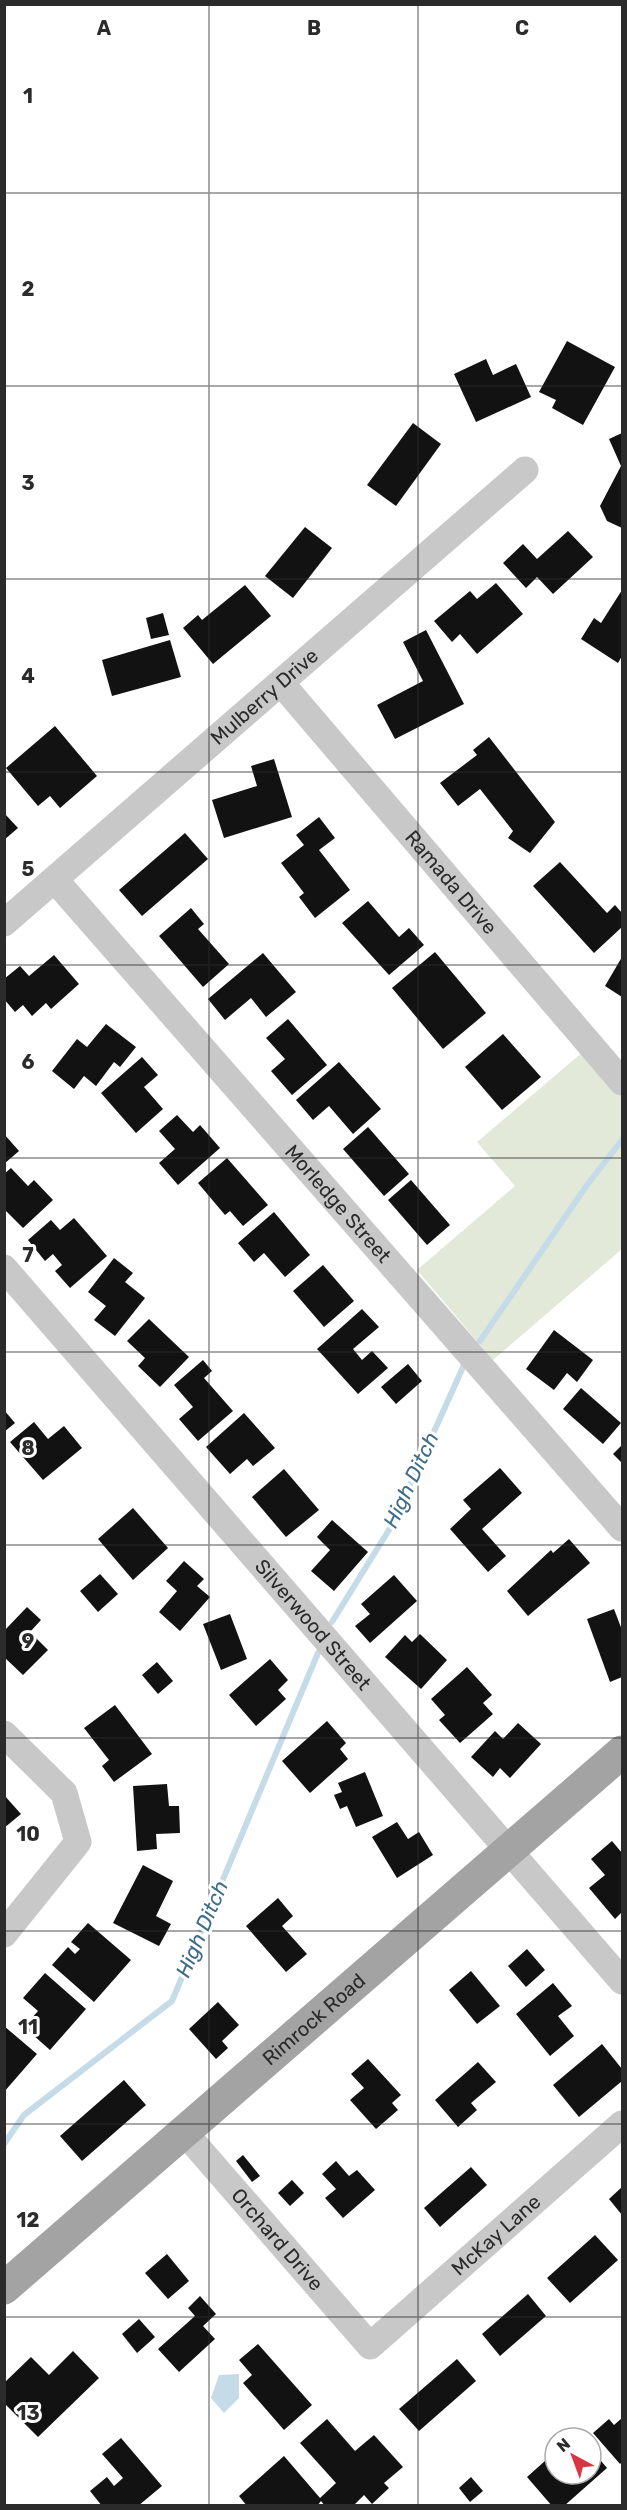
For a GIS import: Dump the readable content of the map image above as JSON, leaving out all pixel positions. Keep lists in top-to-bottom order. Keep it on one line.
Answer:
{"streets":{"main road":["Rimrock Road"],"street":["Mulberry Drive","Ramada Drive","Morledge Street","Silverwood Street","McKay Lane","Orchard Drive"]},"crossings":[["Mulberry Drive","Ramada Drive"],["Mulberry Drive","Morledge Street"],["Silverwood Street","Rimrock Road"],["Rimrock Road","Orchard Drive"],["McKay Lane","Orchard Drive"]],"water":["High Ditch"],"north":"top left","grid":{"columns":["A","B","C"],"rows":["1","2","3","4","5","6","7","8","9","10","11","12","13"]}}
